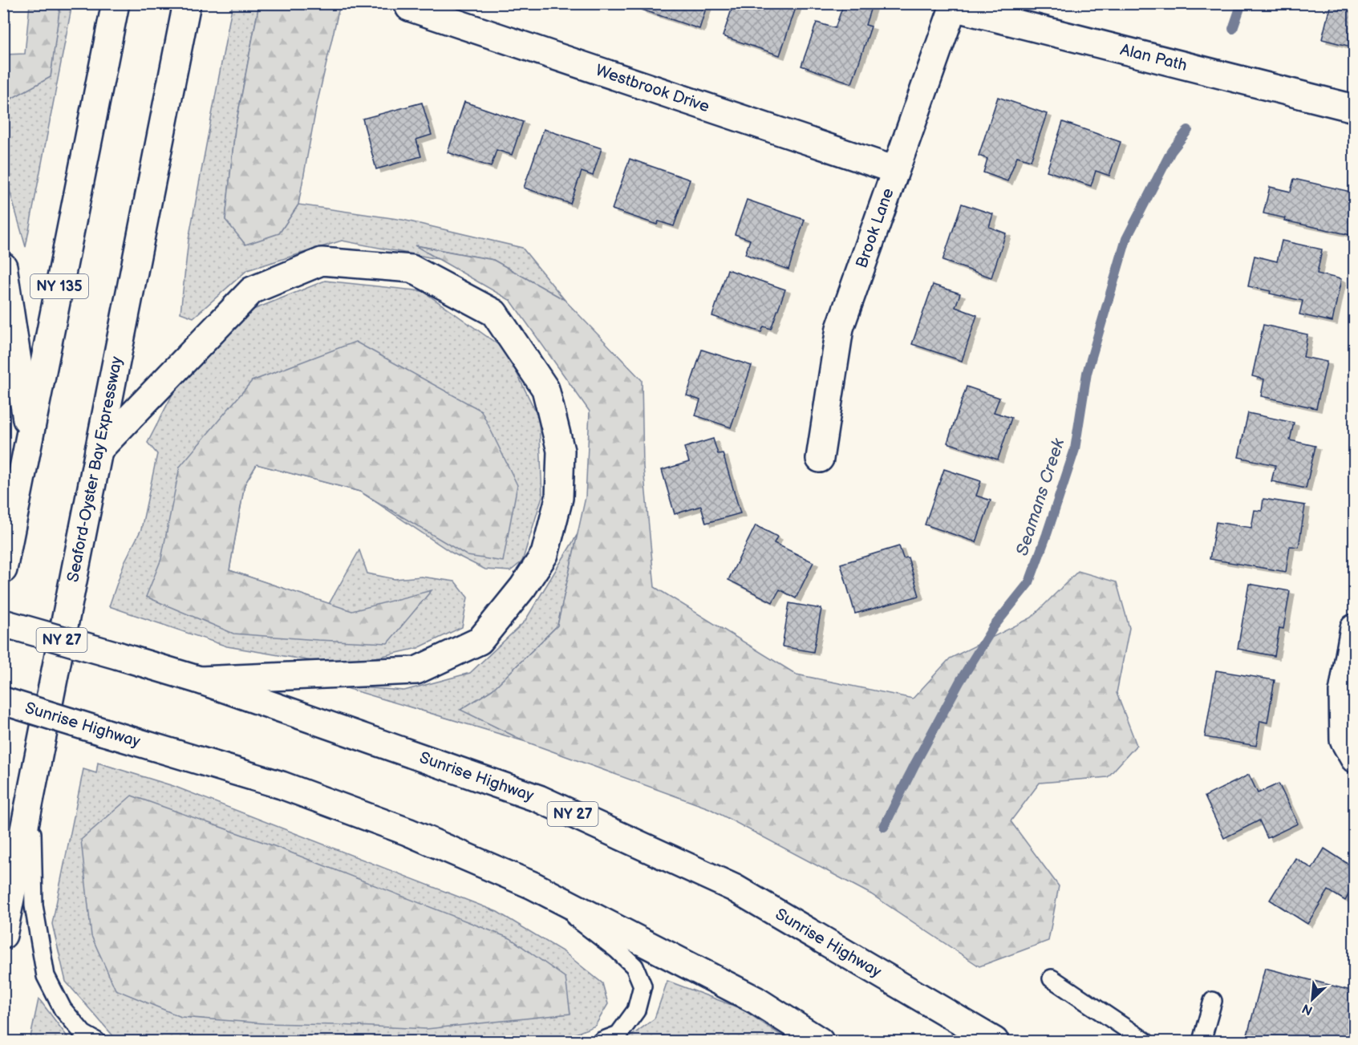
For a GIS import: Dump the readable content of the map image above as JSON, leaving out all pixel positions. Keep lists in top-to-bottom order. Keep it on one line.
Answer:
{"streets":{"main road":["Alan Path","Westbrook Drive","Brook Lane","NY 135","Seaford-Oyster Bay Expressway","NY 27","Sunrise Highway"]},"crossings":[["Alan Path","Brook Lane"],["Westbrook Drive","Brook Lane"]],"water":["Seamans Creek"],"north":"bottom left"}
